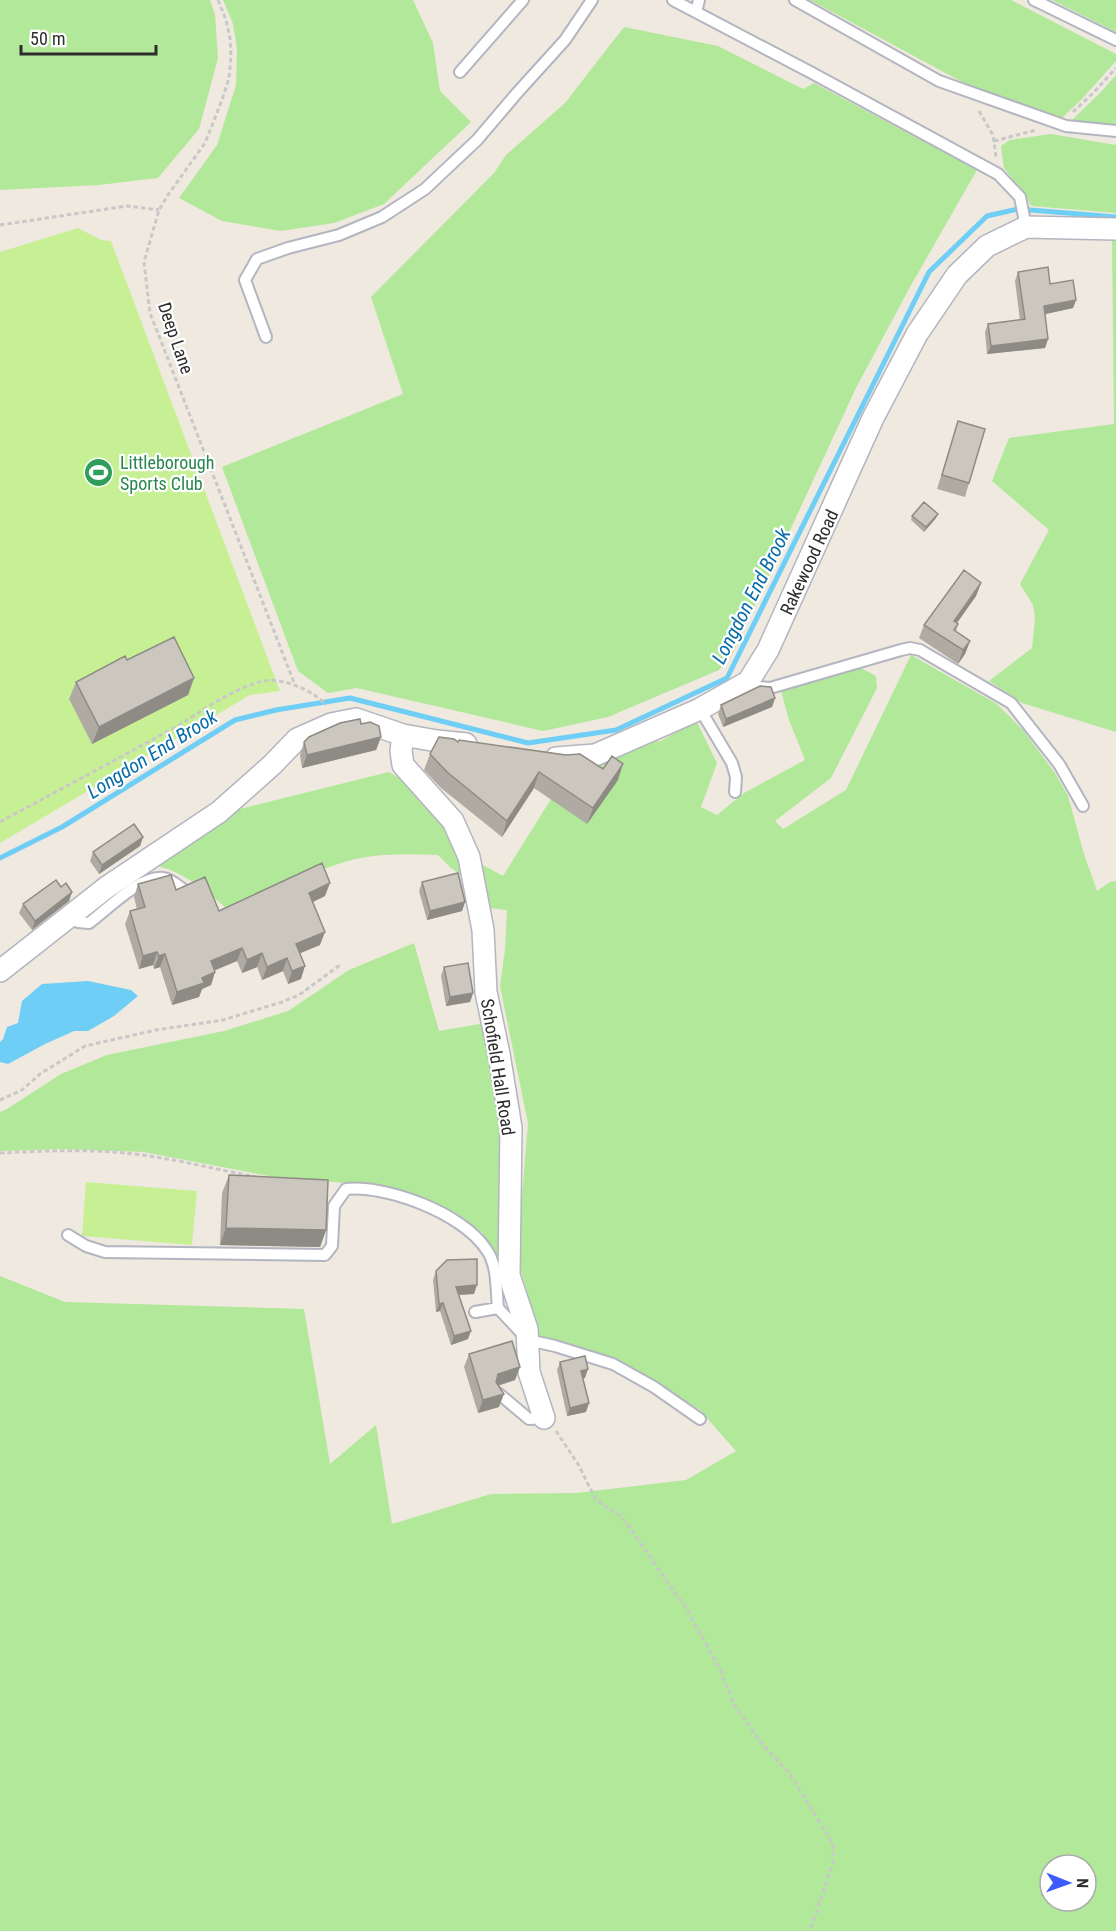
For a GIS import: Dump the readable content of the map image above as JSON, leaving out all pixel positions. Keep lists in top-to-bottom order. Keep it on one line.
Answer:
{"streets":{"street":["Rakewood Road","Schofield Hall Road"],"path":["Deep Lane"]},"water":["Longdon End Brook"],"places":{"sports":["Littleborough Sports Club"]},"scale_bar":"50 m","north":"right"}
